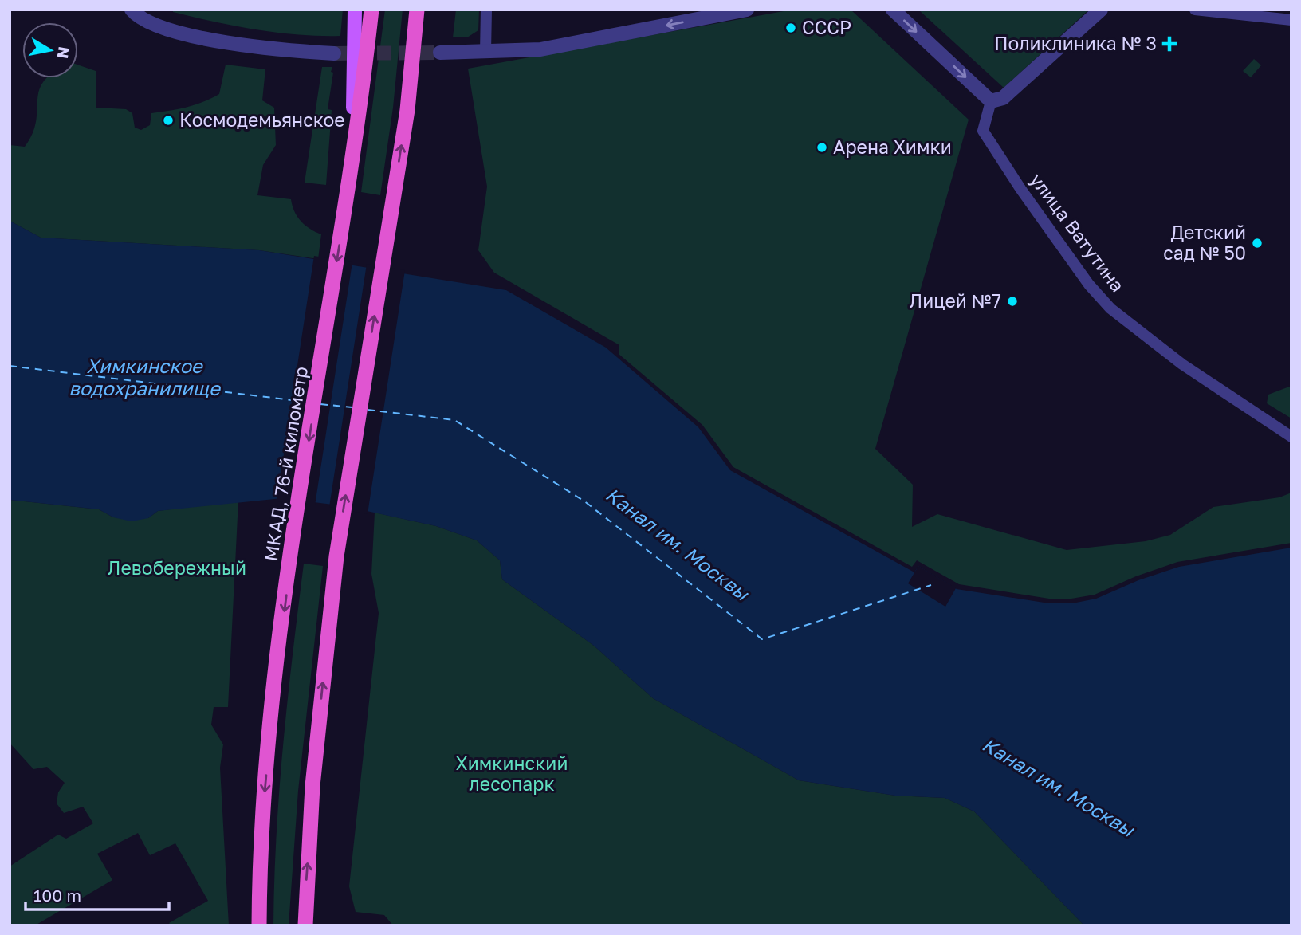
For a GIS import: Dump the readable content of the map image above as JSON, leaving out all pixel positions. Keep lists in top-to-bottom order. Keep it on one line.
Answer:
{"streets":{"highway":["МКАД, 76-й километр"],"street":["улица Ватутина"]},"water":["Химкинское водохранилище","Канал им. Москвы"],"parks":["Левобережный","Химкинский лесопарк"],"places":{"other":["СССР","Космодемьянское","Арена Химки","Детский сад № 50","Лицей №7"],"health":["Поликлиника № 3"]},"scale_bar":"100 m","north":"right"}
